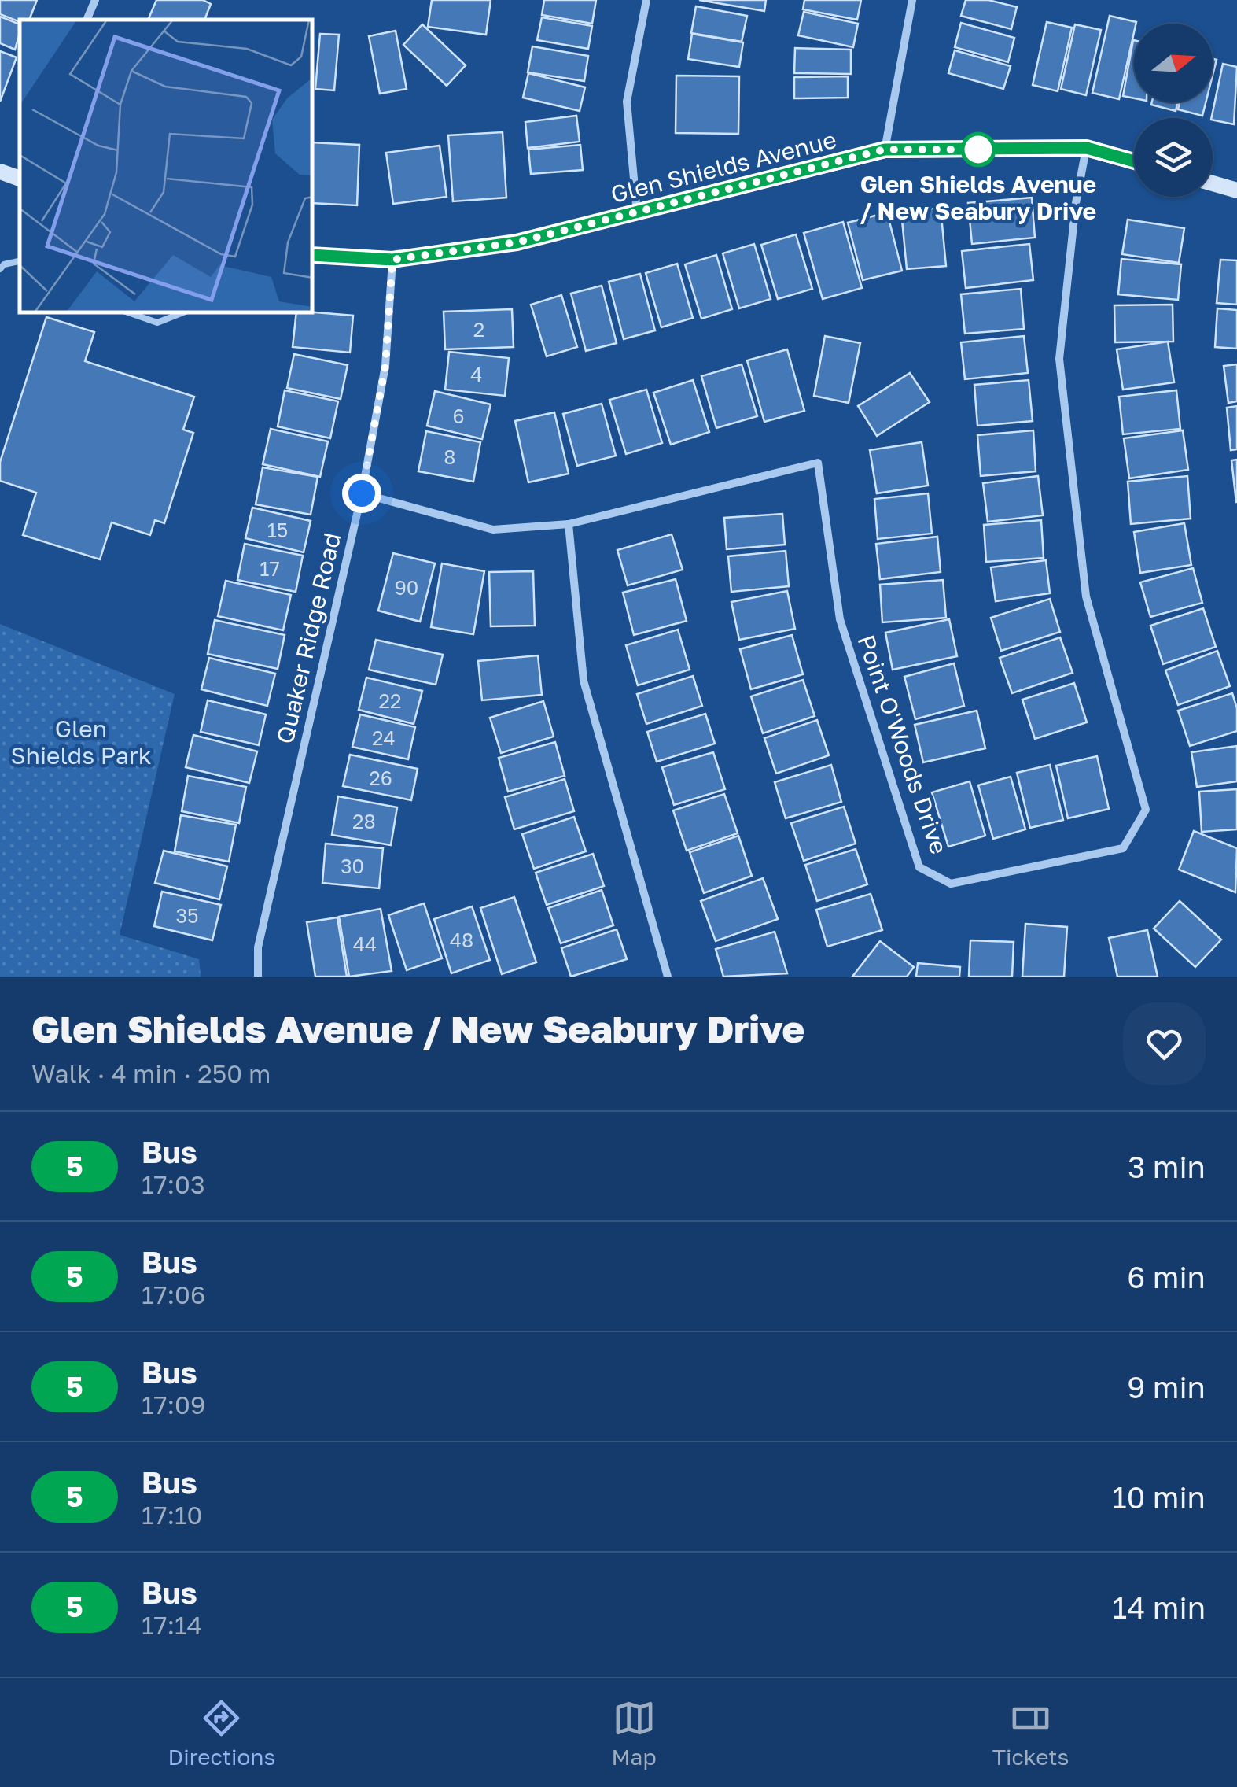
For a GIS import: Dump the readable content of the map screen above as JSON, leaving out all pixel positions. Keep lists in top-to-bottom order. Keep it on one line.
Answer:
{"streets":{"street":["Glen Shields Avenue","Quaker Ridge Road","Point O'Woods Drive"]},"crossings":[["Glen Shields Avenue","Quaker Ridge Road"],["Glen Shields Avenue","Point O'Woods Drive"],["Quaker Ridge Road","Point O'Woods Drive"]],"parks":["Glen Shields Park"],"places":["Glen Shields Avenue / New Seabury Drive"],"lines":["bus line 5"],"house_numbers":["2","4","6","8","15","17","90","22","24","26","28","30","35","48","44"],"north":"right","page":{"heading":["Glen Shields Avenue / New Seabury Drive","Walk · 4 min · 250 m"],"list":[{"mark":"5","name":"Bus","note":"17:03","value":"3 min"},{"mark":"5","name":"Bus","note":"17:06","value":"6 min"},{"mark":"5","name":"Bus","note":"17:09","value":"9 min"},{"mark":"5","name":"Bus","note":"17:10","value":"10 min"},{"mark":"5","name":"Bus","note":"17:14","value":"14 min"}],"tabs":["Directions","Map","Tickets"]}}
